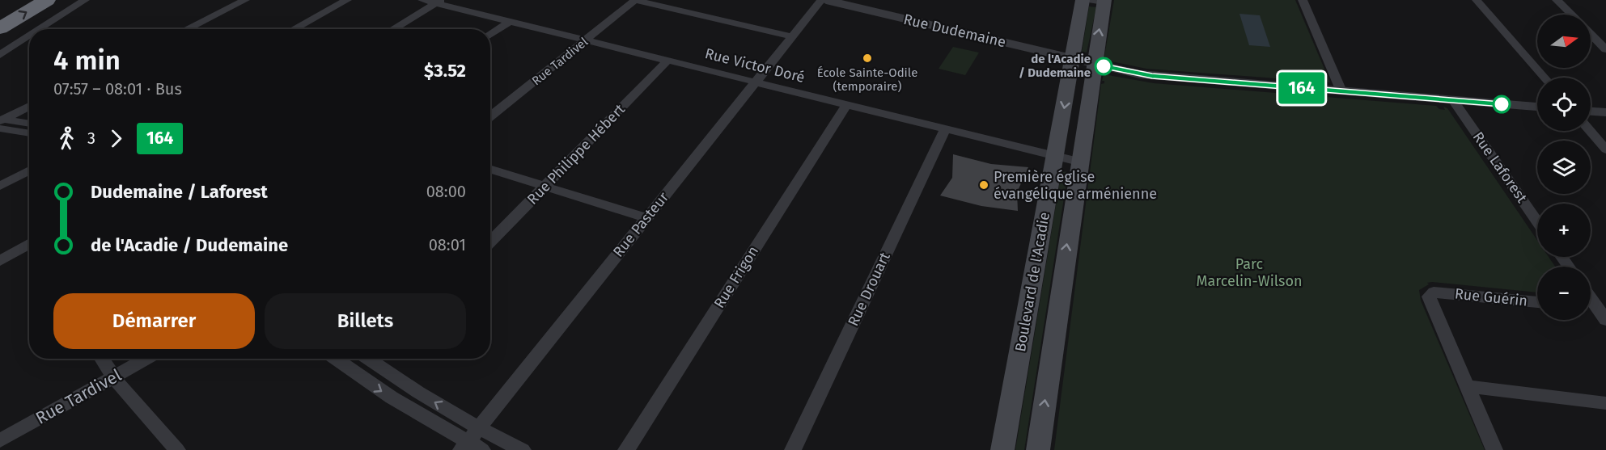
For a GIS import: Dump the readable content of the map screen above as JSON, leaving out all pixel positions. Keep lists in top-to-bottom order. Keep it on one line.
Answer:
{"streets":{"main road":["Boulevard de l'Acadie"],"street":["Rue Dudemaine","Rue Tardivel","Rue Victor Doré","Rue Philippe Hébert","Rue Laforest","Rue Pasteur","Rue Frigon","Rue Drouart","Rue Guérin"]},"crossings":[["Rue Dudemaine","Rue Laforest"],["Rue Dudemaine","Boulevard de l'Acadie"],["Rue Tardivel","Rue Victor Doré"],["Rue Victor Doré","Rue Philippe Hébert"],["Rue Victor Doré","Rue Pasteur"],["Rue Victor Doré","Rue Frigon"],["Rue Victor Doré","Boulevard de l'Acadie"],["Rue Victor Doré","Rue Drouart"]],"parks":["Parc Marcelin-Wilson"],"places":["École Sainte-Odile (temporaire)","de l'Acadie / Dudemaine","Première église évangélique arménienne"],"lines":["bus line 164"],"north":"right","page":{"on_map":"164","map_buttons":["+","−"],"heading":["4 min","07:57 – 08:01 · Bus","$3.52"],"legs":["3","164"],"list":[{"name":"Dudemaine / Laforest","value":"08:00"},{"name":"de l'Acadie / Dudemaine","value":"08:01"}],"buttons":["Démarrer","Billets"]}}
